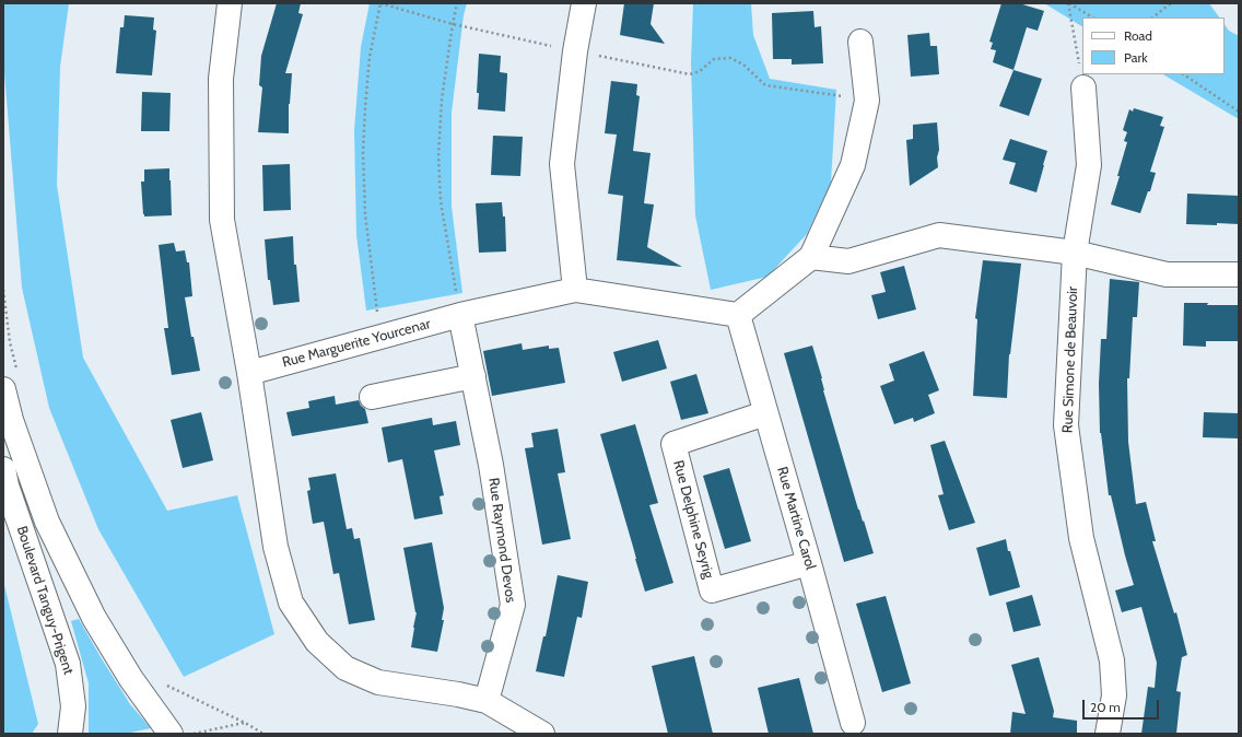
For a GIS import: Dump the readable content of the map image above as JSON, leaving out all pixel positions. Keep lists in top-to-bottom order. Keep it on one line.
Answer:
{"streets":{"street":["Rue Marguerite Yourcenar","Rue Simone de Beauvoir","Rue Martine Carol","Rue Delphine Seyrig","Rue Raymond Devos","Boulevard Tanguy-Prigent"]},"crossings":[["Rue Marguerite Yourcenar","Rue Martine Carol"],["Rue Marguerite Yourcenar","Rue Raymond Devos"],["Rue Martine Carol","Rue Delphine Seyrig"]],"legend":["Road","Park"],"scale_bar":"20 m"}
